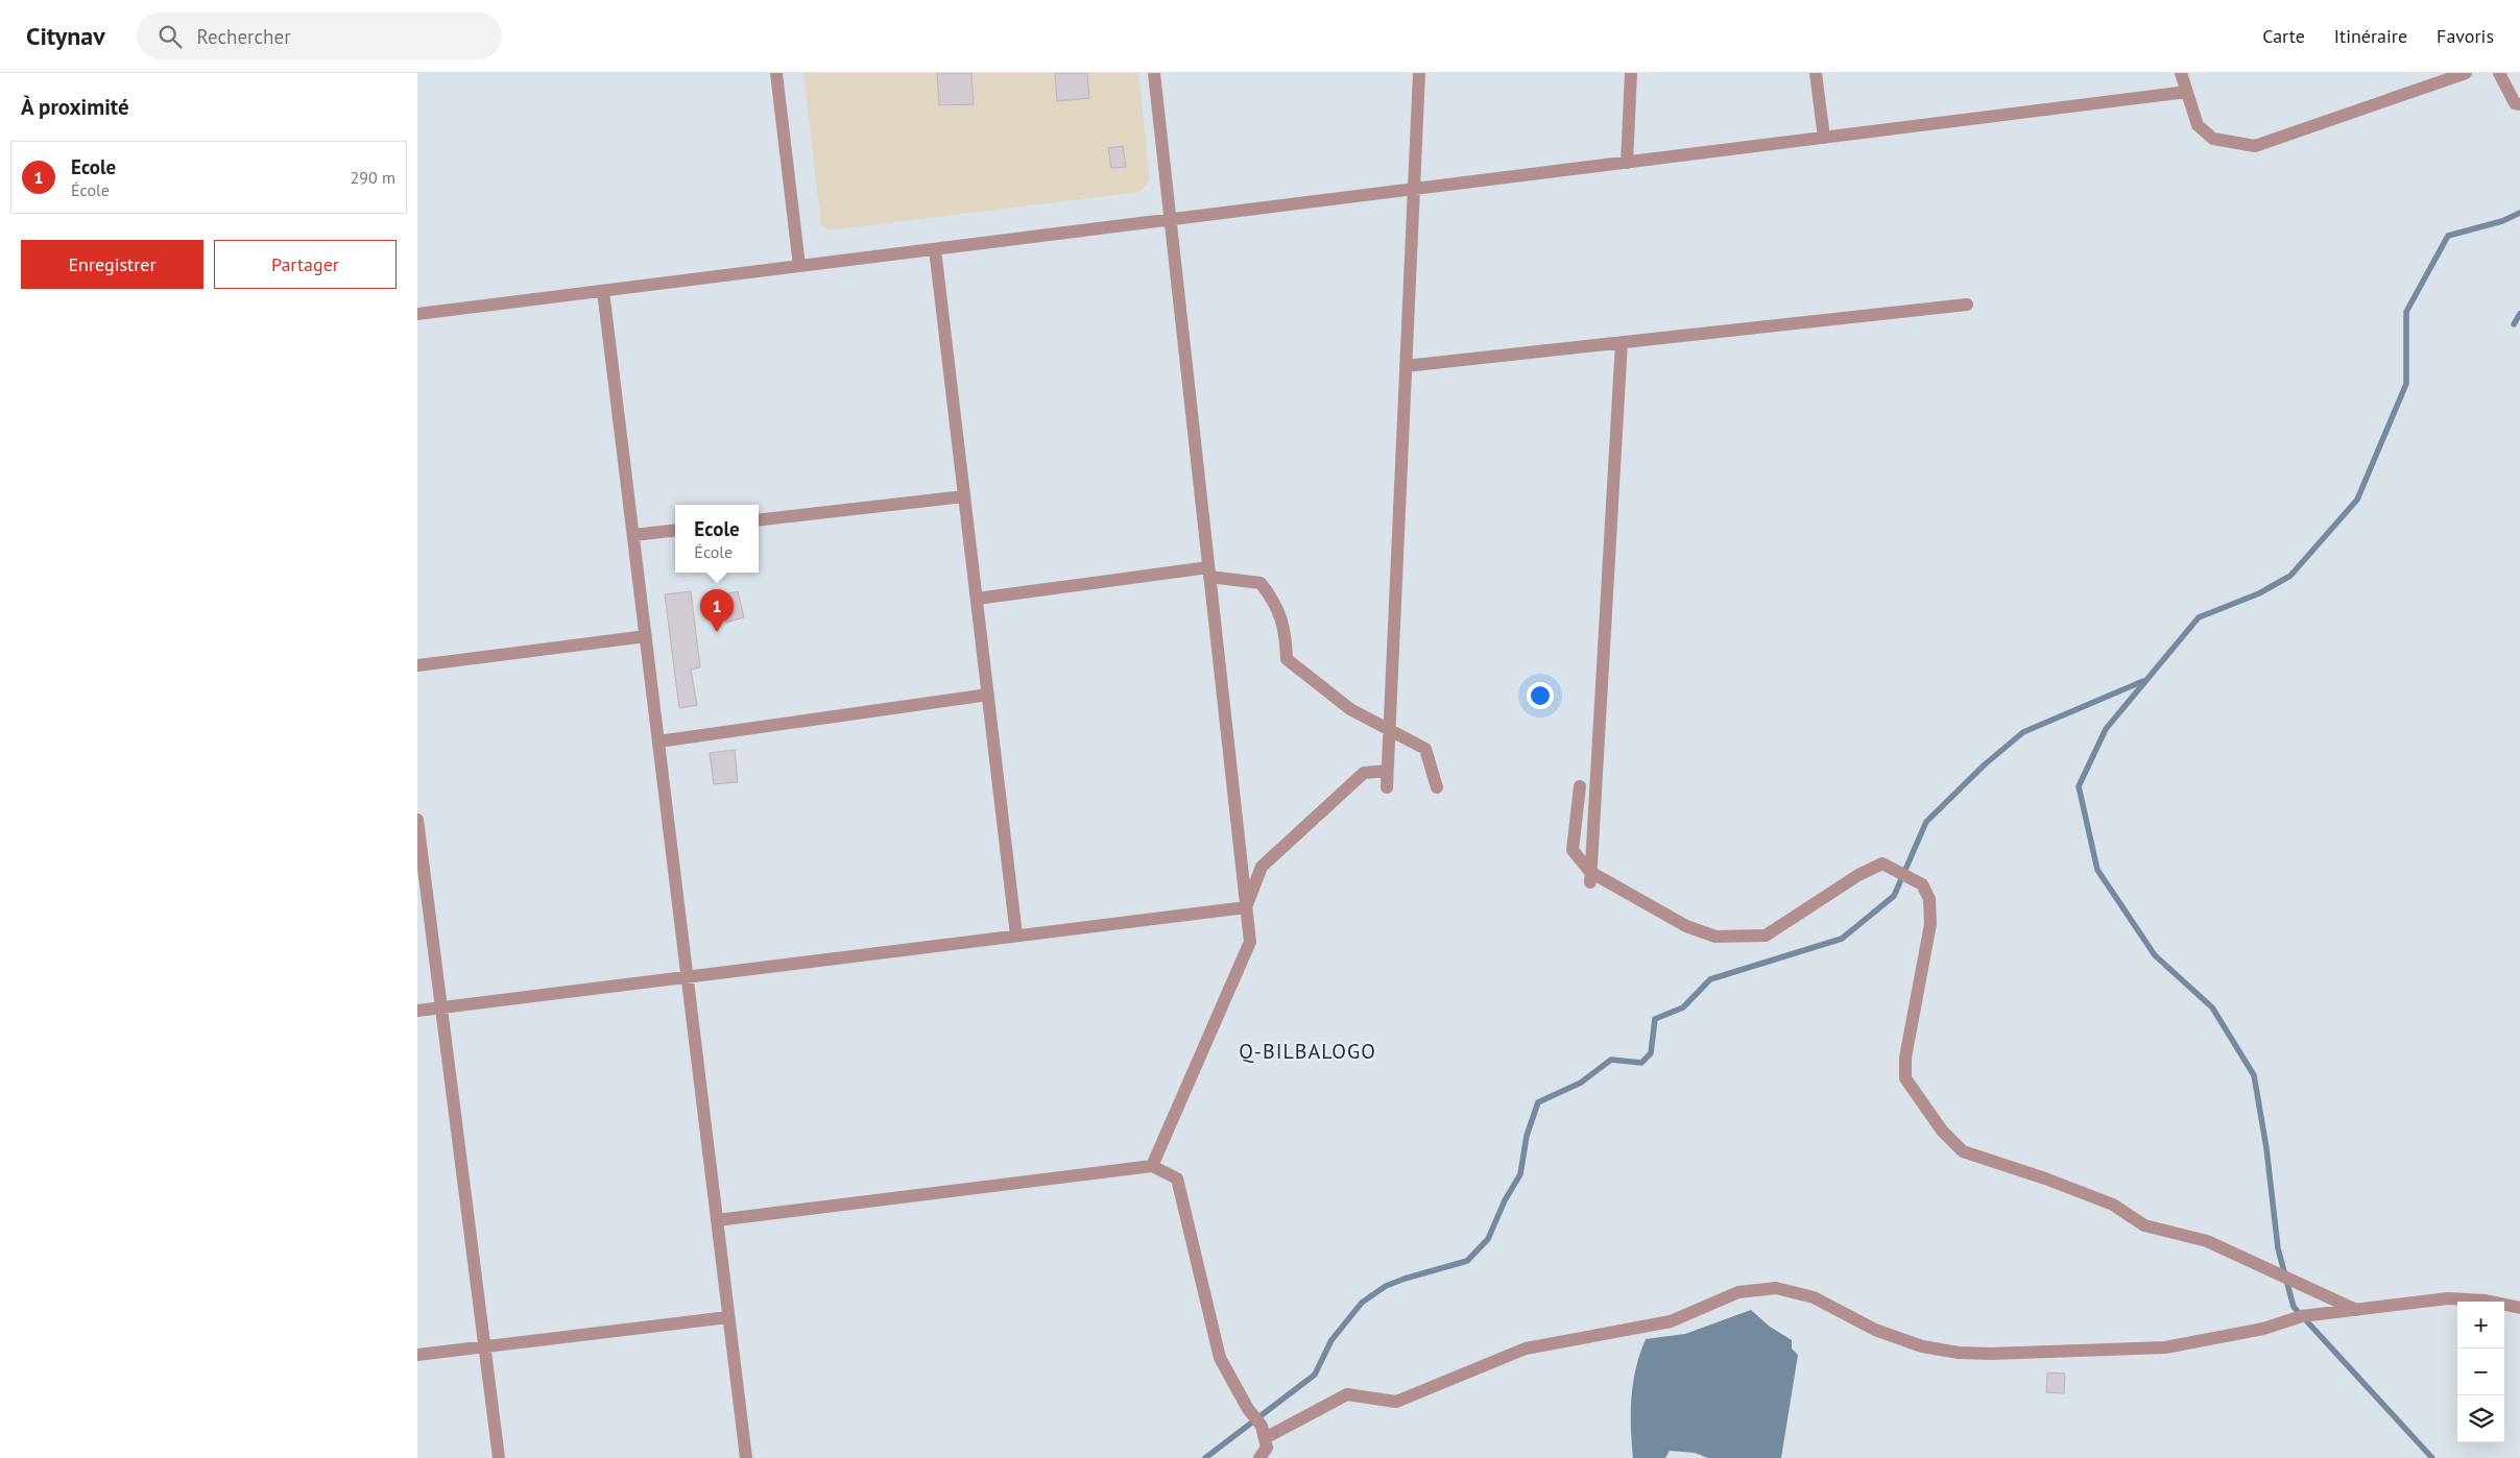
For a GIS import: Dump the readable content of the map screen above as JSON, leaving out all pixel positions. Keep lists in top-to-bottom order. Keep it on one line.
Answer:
{"districts":["Q-BILBALOGO"],"page":{"header":"Citynav","search":"Rechercher","nav":["Carte","Itinéraire","Favoris"],"heading":"À proximité","list":[{"mark":"1","name":"Ecole","note":"École","value":"290 m"}],"buttons":["Enregistrer","Partager"],"popup":["Ecole","École"],"pins":"1","map_buttons":["+","−"]}}
